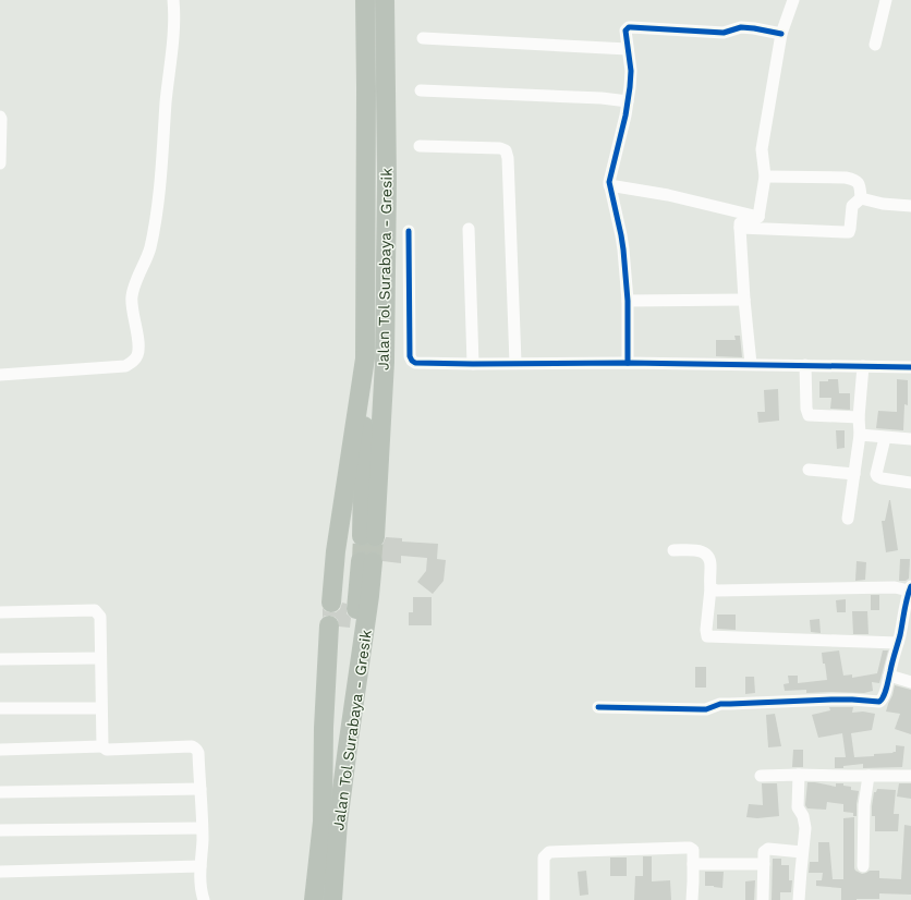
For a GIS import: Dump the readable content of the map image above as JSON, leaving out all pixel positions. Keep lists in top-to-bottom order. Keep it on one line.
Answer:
{"streets":{"highway":["Jalan Tol Surabaya - Gresik"]}}
